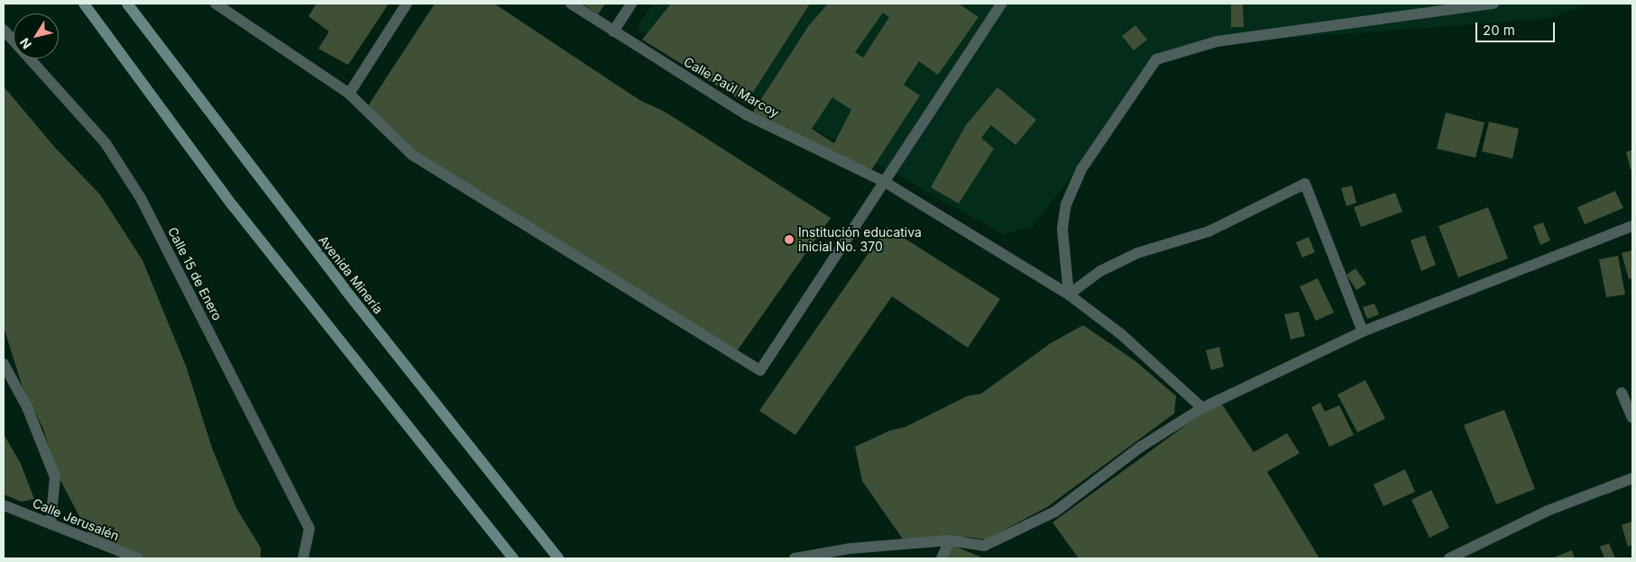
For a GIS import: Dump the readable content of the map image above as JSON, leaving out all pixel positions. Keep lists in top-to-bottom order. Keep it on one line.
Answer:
{"streets":{"main road":["Avenida Minería"],"street":["Calle Paúl Marcoy","Calle 15 de Enero","Calle Jerusalén"]},"places":["Institución educativa inicial No. 370"],"scale_bar":"20 m","north":"bottom left"}
